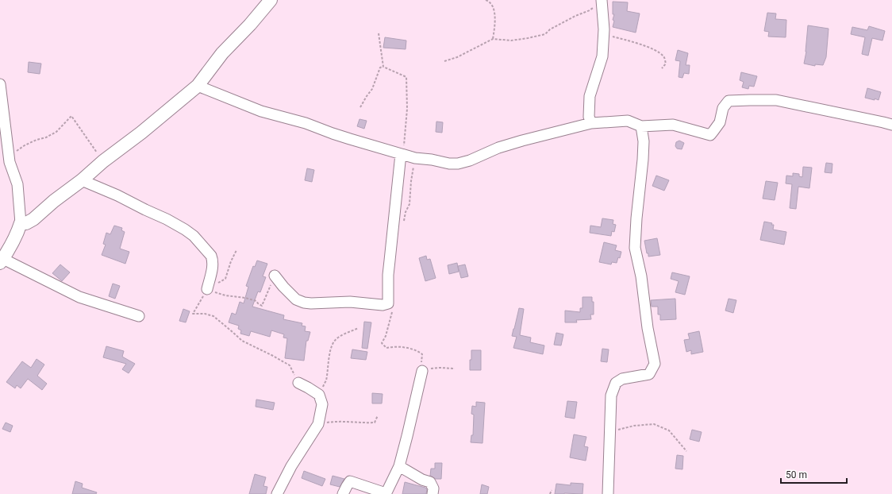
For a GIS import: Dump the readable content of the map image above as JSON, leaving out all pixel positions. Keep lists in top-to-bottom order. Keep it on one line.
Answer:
{"scale_bar":"50 m"}
